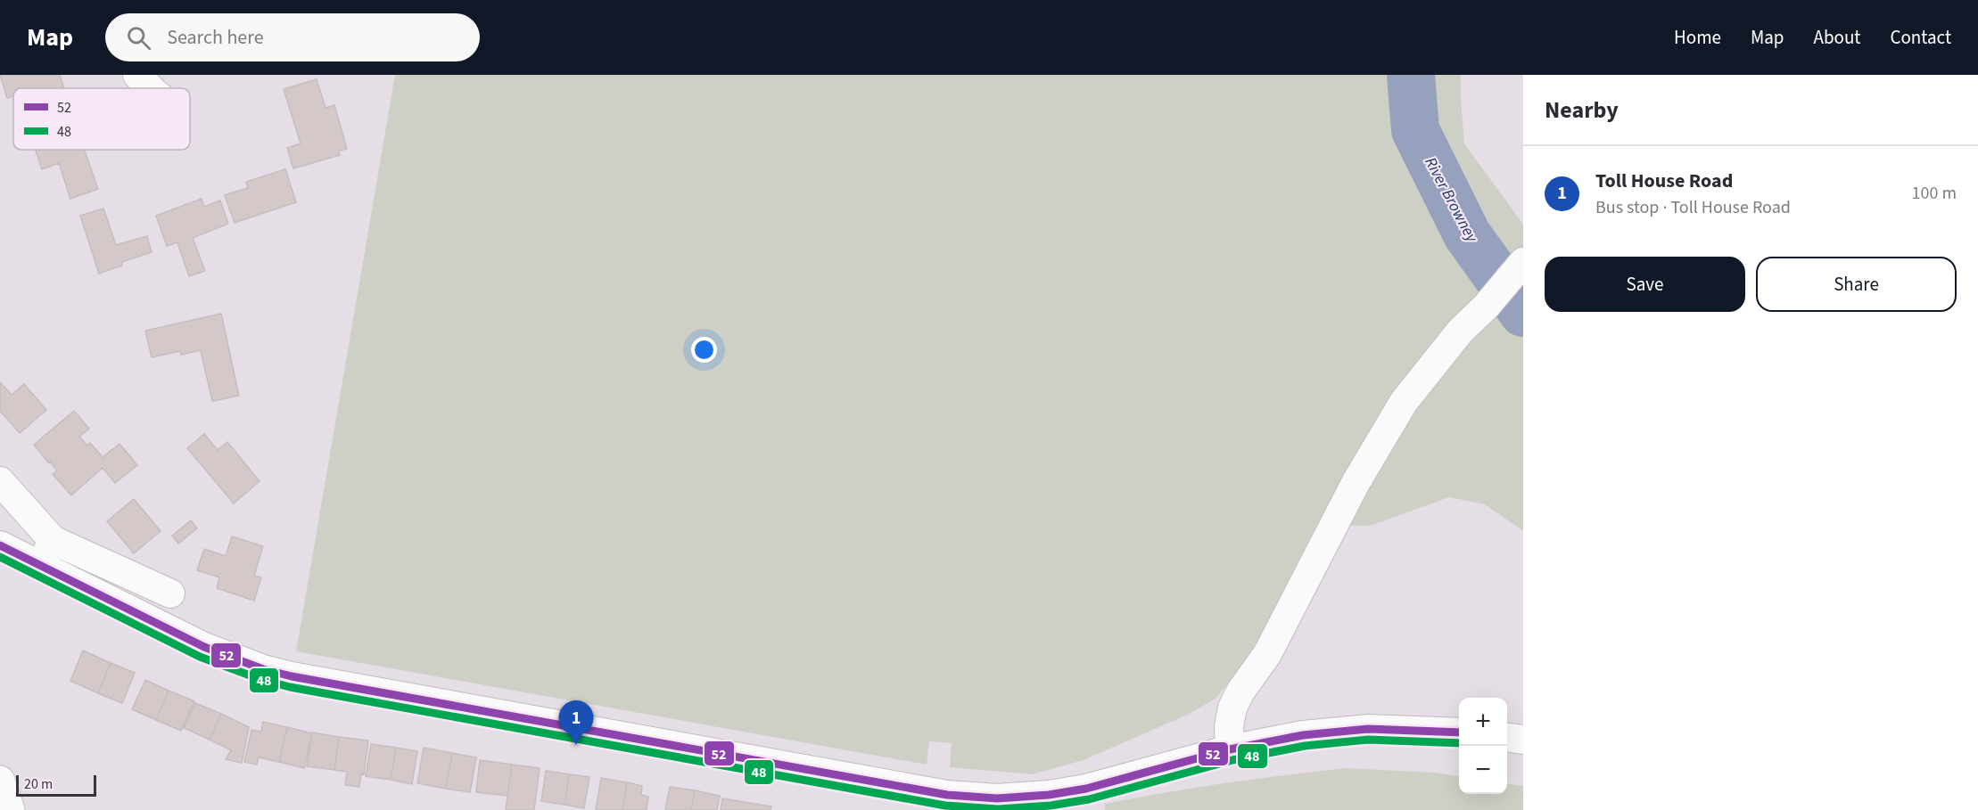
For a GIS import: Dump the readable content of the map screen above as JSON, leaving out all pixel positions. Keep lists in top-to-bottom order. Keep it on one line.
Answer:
{"water":["River Browney"],"lines":["transit line 52","transit line 48"],"legend":["52","48"],"scale_bar":"20 m","page":{"header":"Map","search":"Search here","nav":["Home","Map","About","Contact"],"heading":"Nearby","list":[{"mark":"1","name":"Toll House Road","note":"Bus stop · Toll House Road","value":"100 m"}],"buttons":["Save","Share"],"map_buttons":["+","−"],"pins":"1","scale":"20 m"}}
